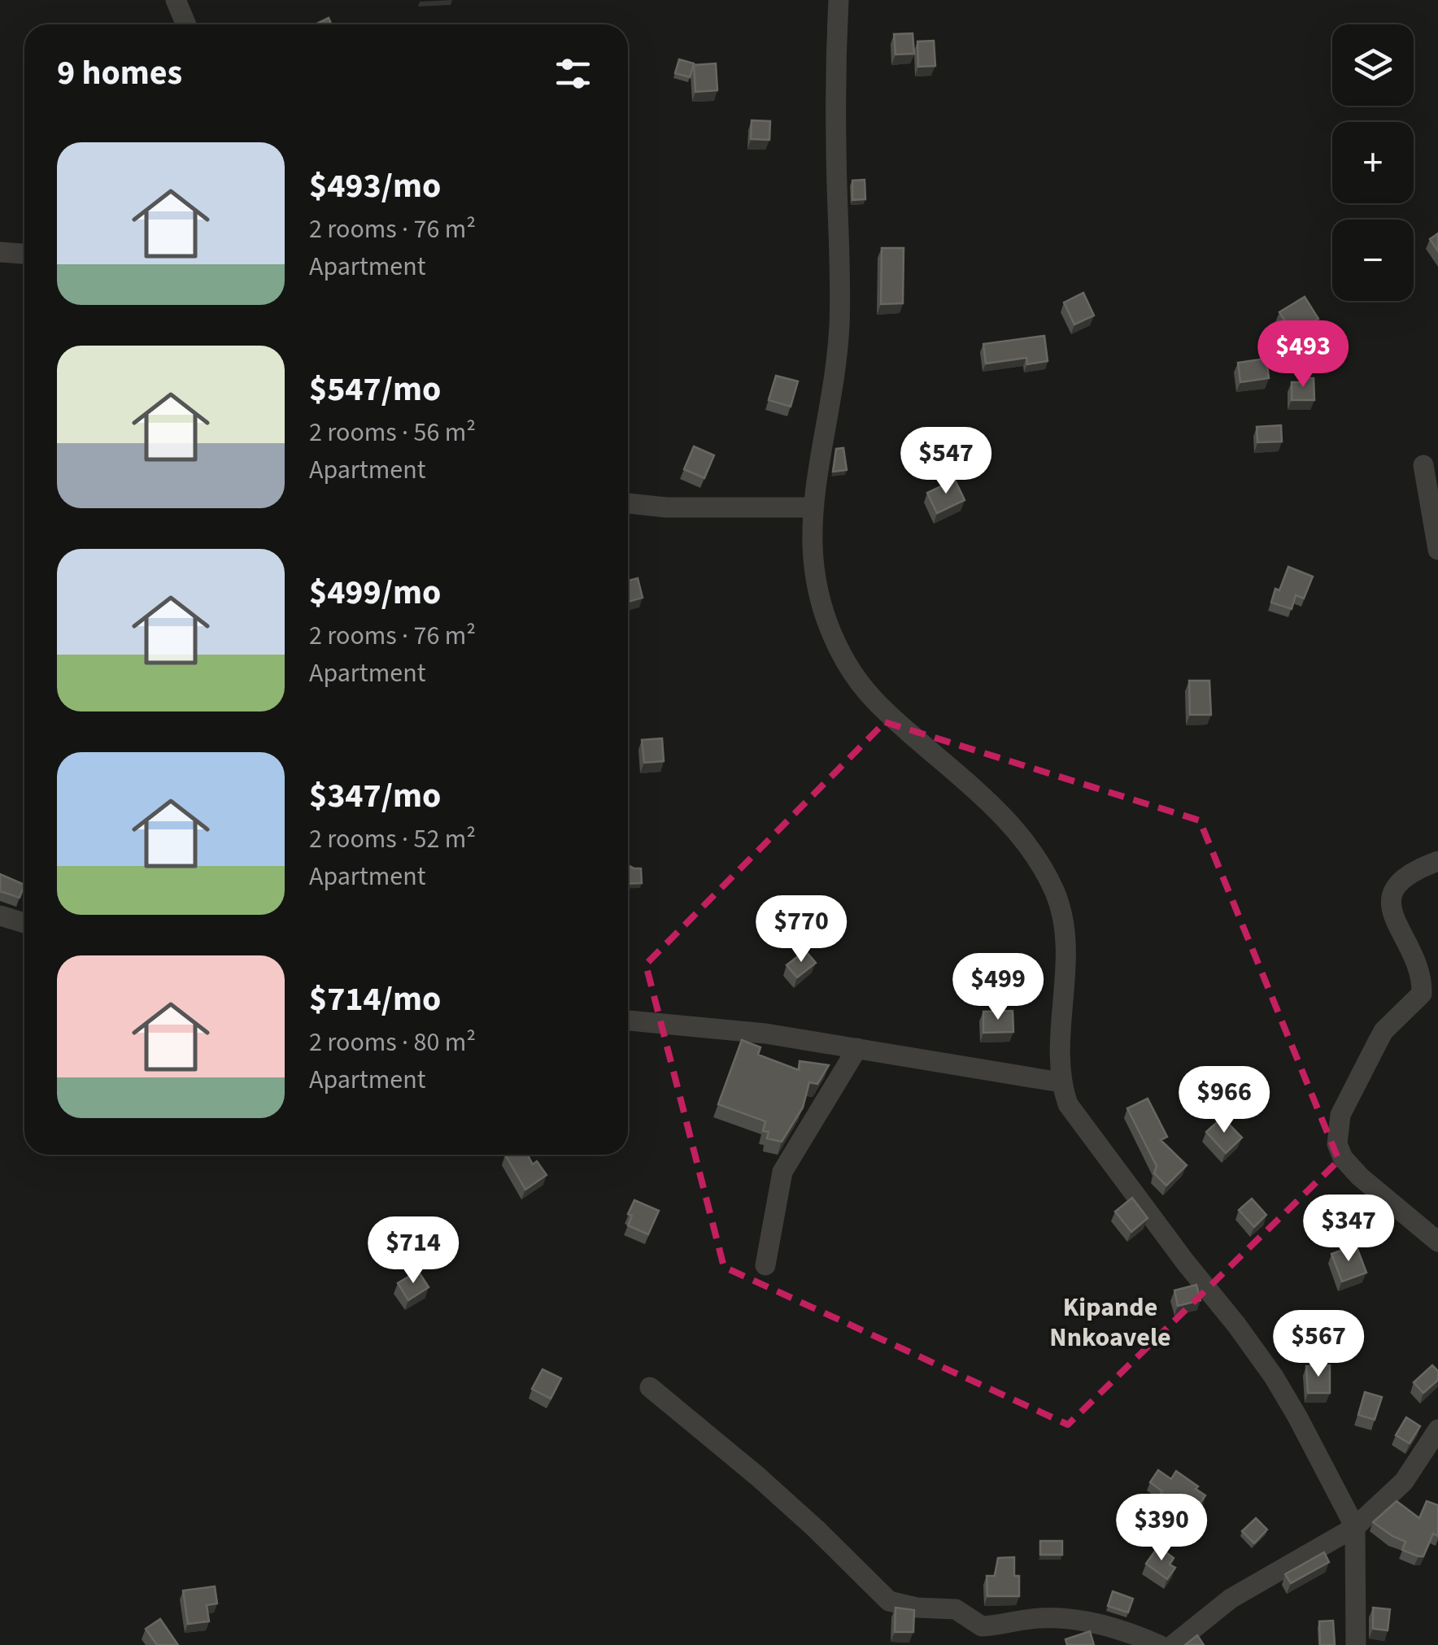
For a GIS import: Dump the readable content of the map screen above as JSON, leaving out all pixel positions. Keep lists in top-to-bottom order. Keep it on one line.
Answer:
{"districts":["Kipande Nnkoavele"],"page":{"map_buttons":["+","−"],"heading":"9 homes","list":[{"name":"$493/mo","note":"2 rooms · 76 m² · Apartment"},{"name":"$547/mo","note":"2 rooms · 56 m² · Apartment"},{"name":"$499/mo","note":"2 rooms · 76 m² · Apartment"},{"name":"$347/mo","note":"2 rooms · 52 m² · Apartment"},{"name":"$714/mo","note":"2 rooms · 80 m² · Apartment"}],"price":["$493","$547","$770","$499","$966","$347","$714","$567","$390"]}}
